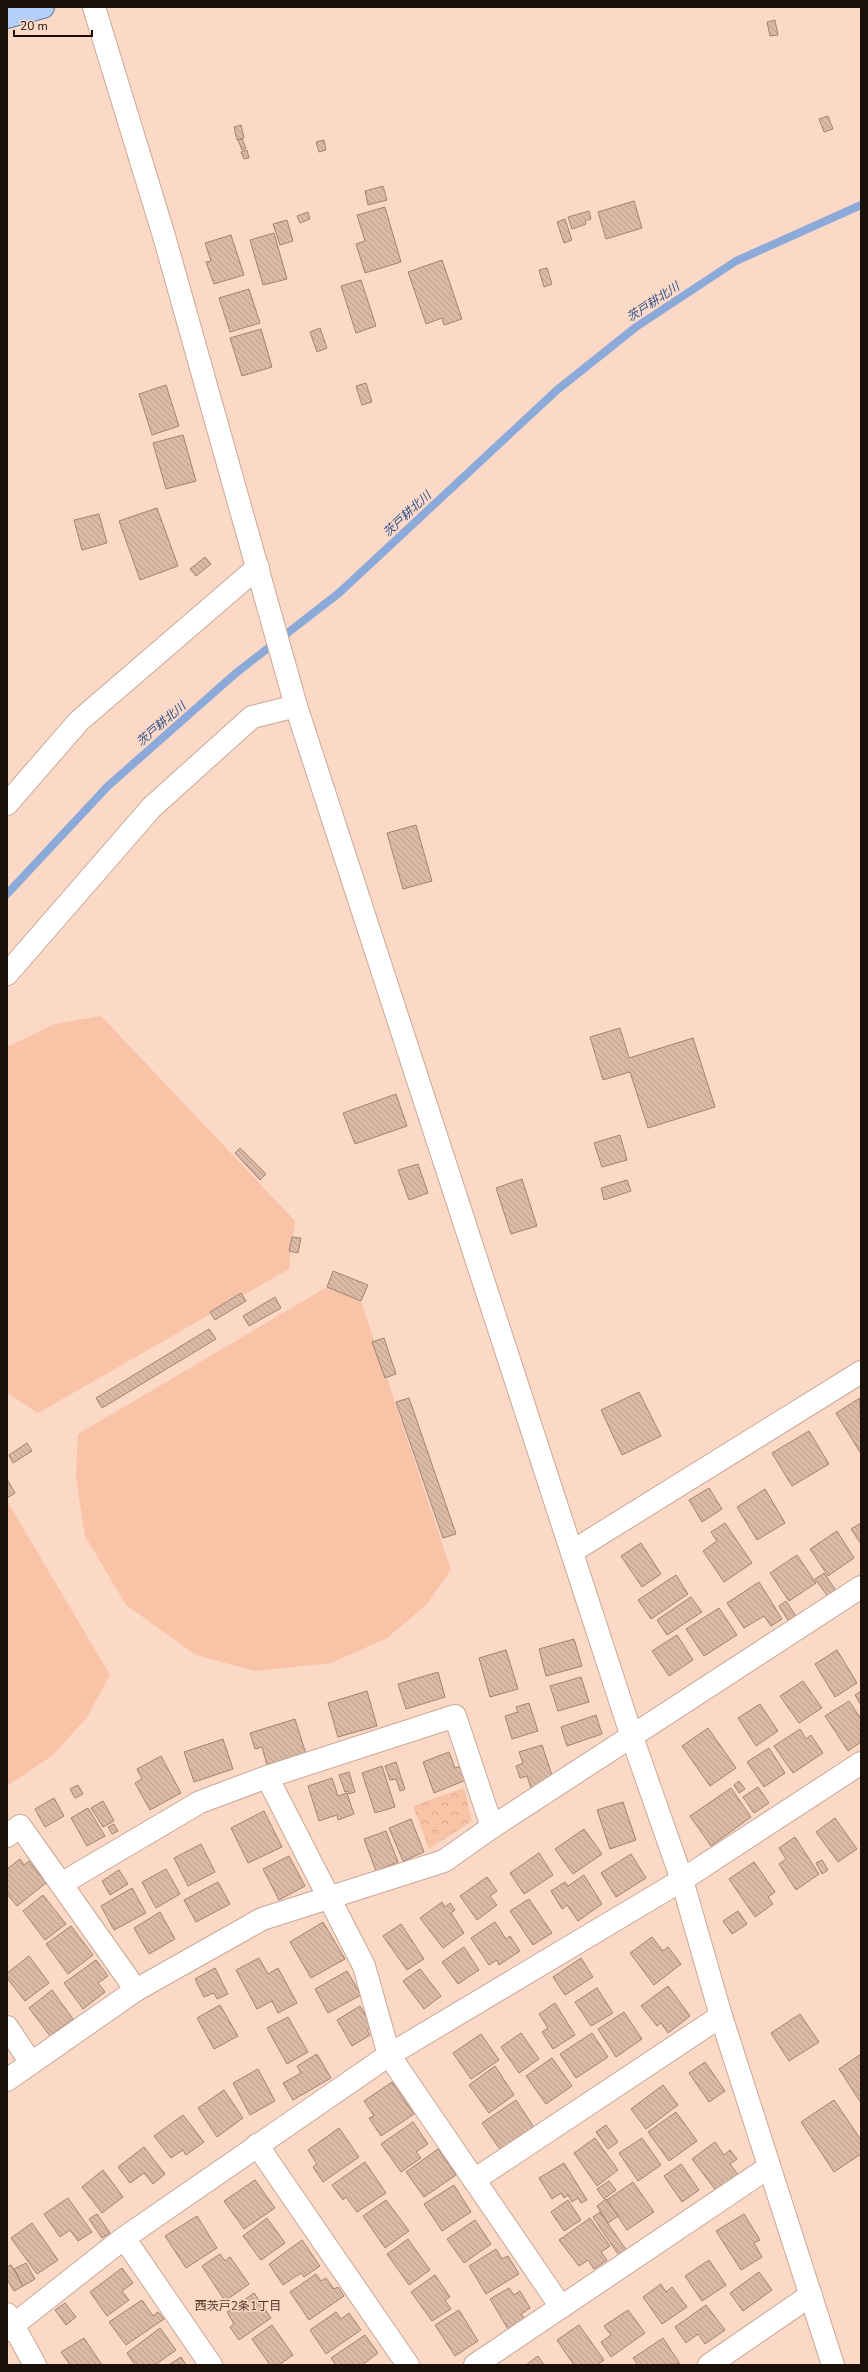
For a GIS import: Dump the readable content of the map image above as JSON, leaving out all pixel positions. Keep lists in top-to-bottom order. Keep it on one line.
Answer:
{"districts":["西茨戸2条1丁目"],"water":["茨戸耕北川"],"scale_bar":"20 m"}
